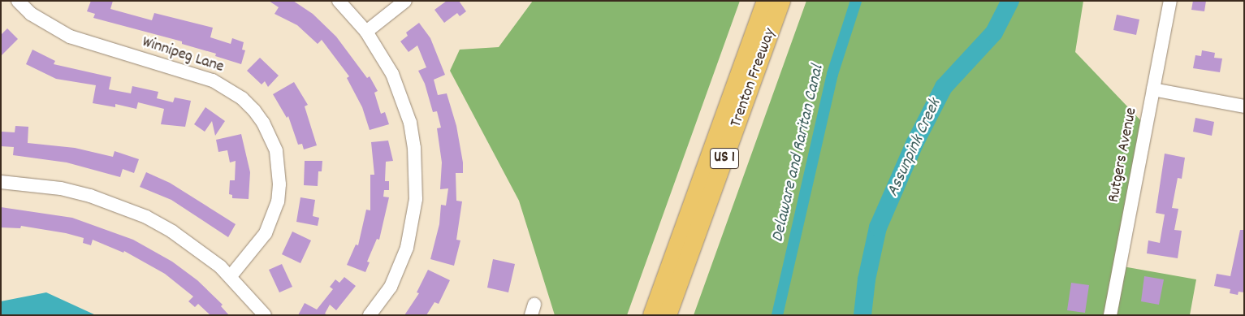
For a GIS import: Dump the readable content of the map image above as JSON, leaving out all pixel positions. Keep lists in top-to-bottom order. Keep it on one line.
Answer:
{"streets":{"highway":["Trenton Freeway","US 1"],"street":["Winnipeg Lane","Rutgers Avenue"]},"water":["Assunpink Creek","Delaware and Raritan Canal"]}
